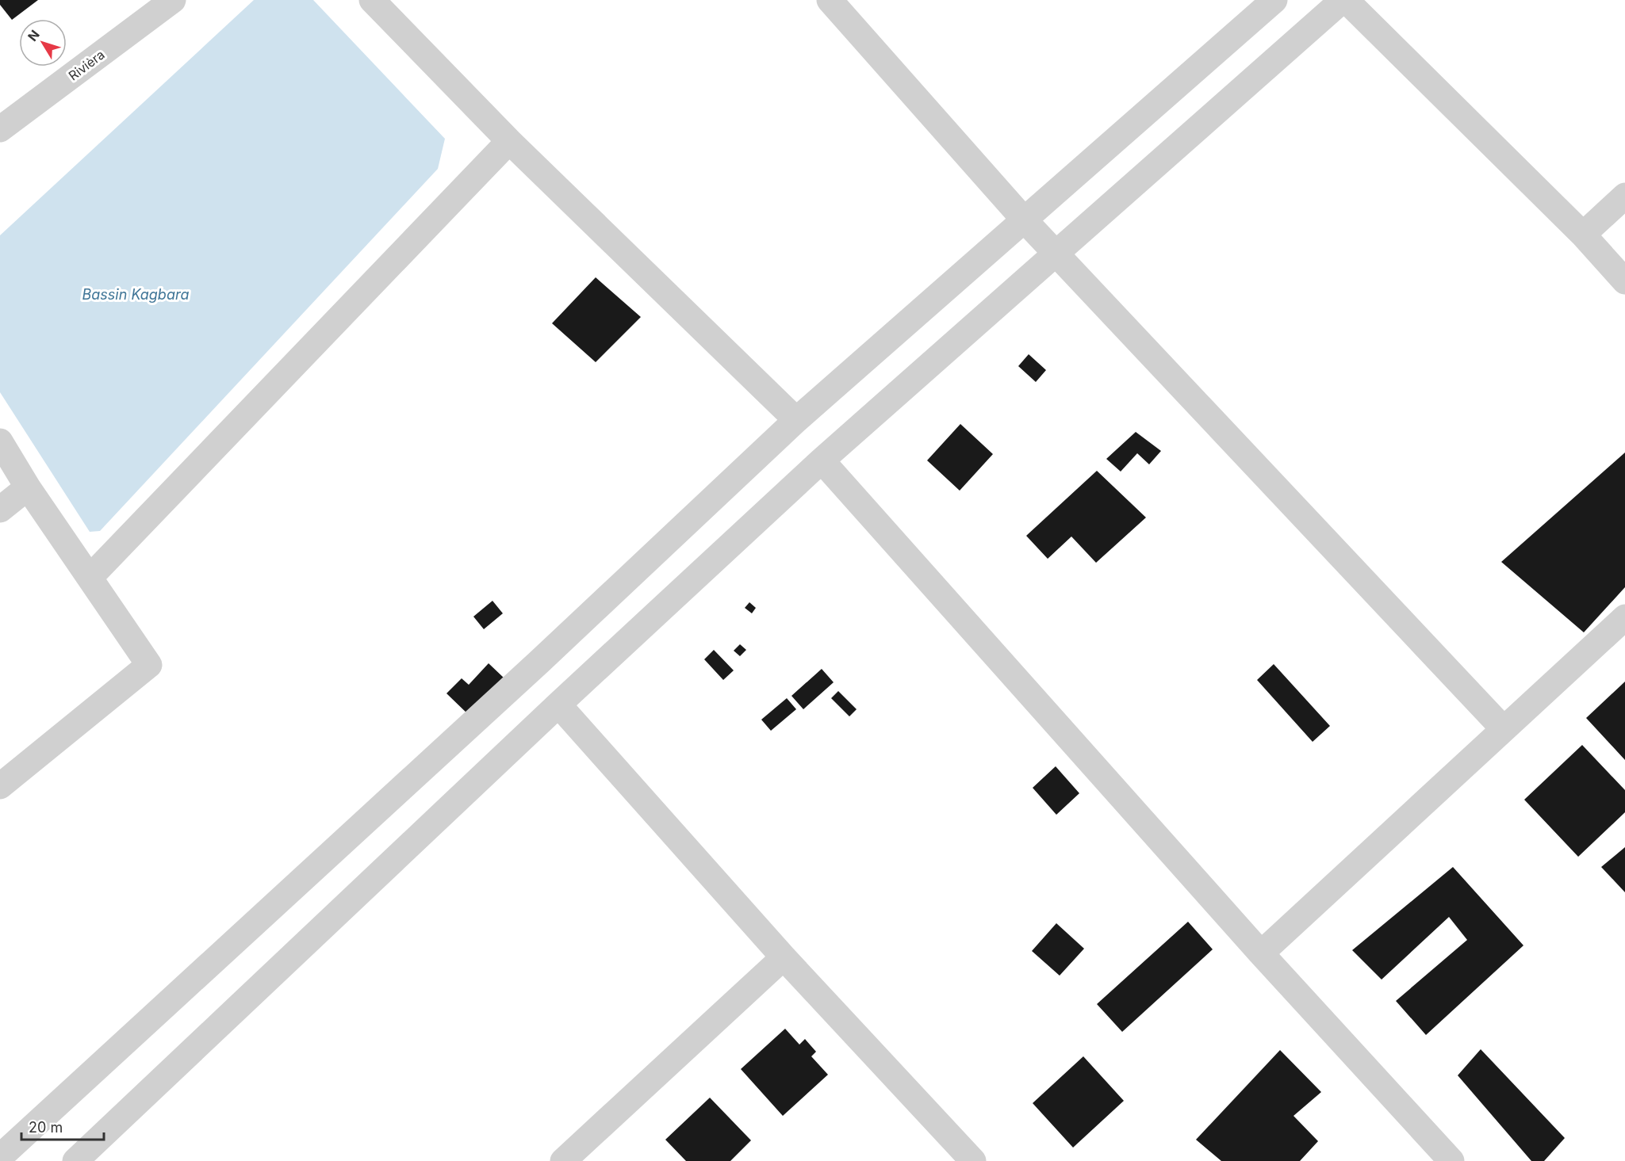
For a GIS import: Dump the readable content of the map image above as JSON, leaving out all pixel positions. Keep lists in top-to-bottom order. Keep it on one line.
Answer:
{"streets":{"street":["Rivièra"]},"water":["Bassin Kagbara"],"scale_bar":"20 m","north":"top left"}
